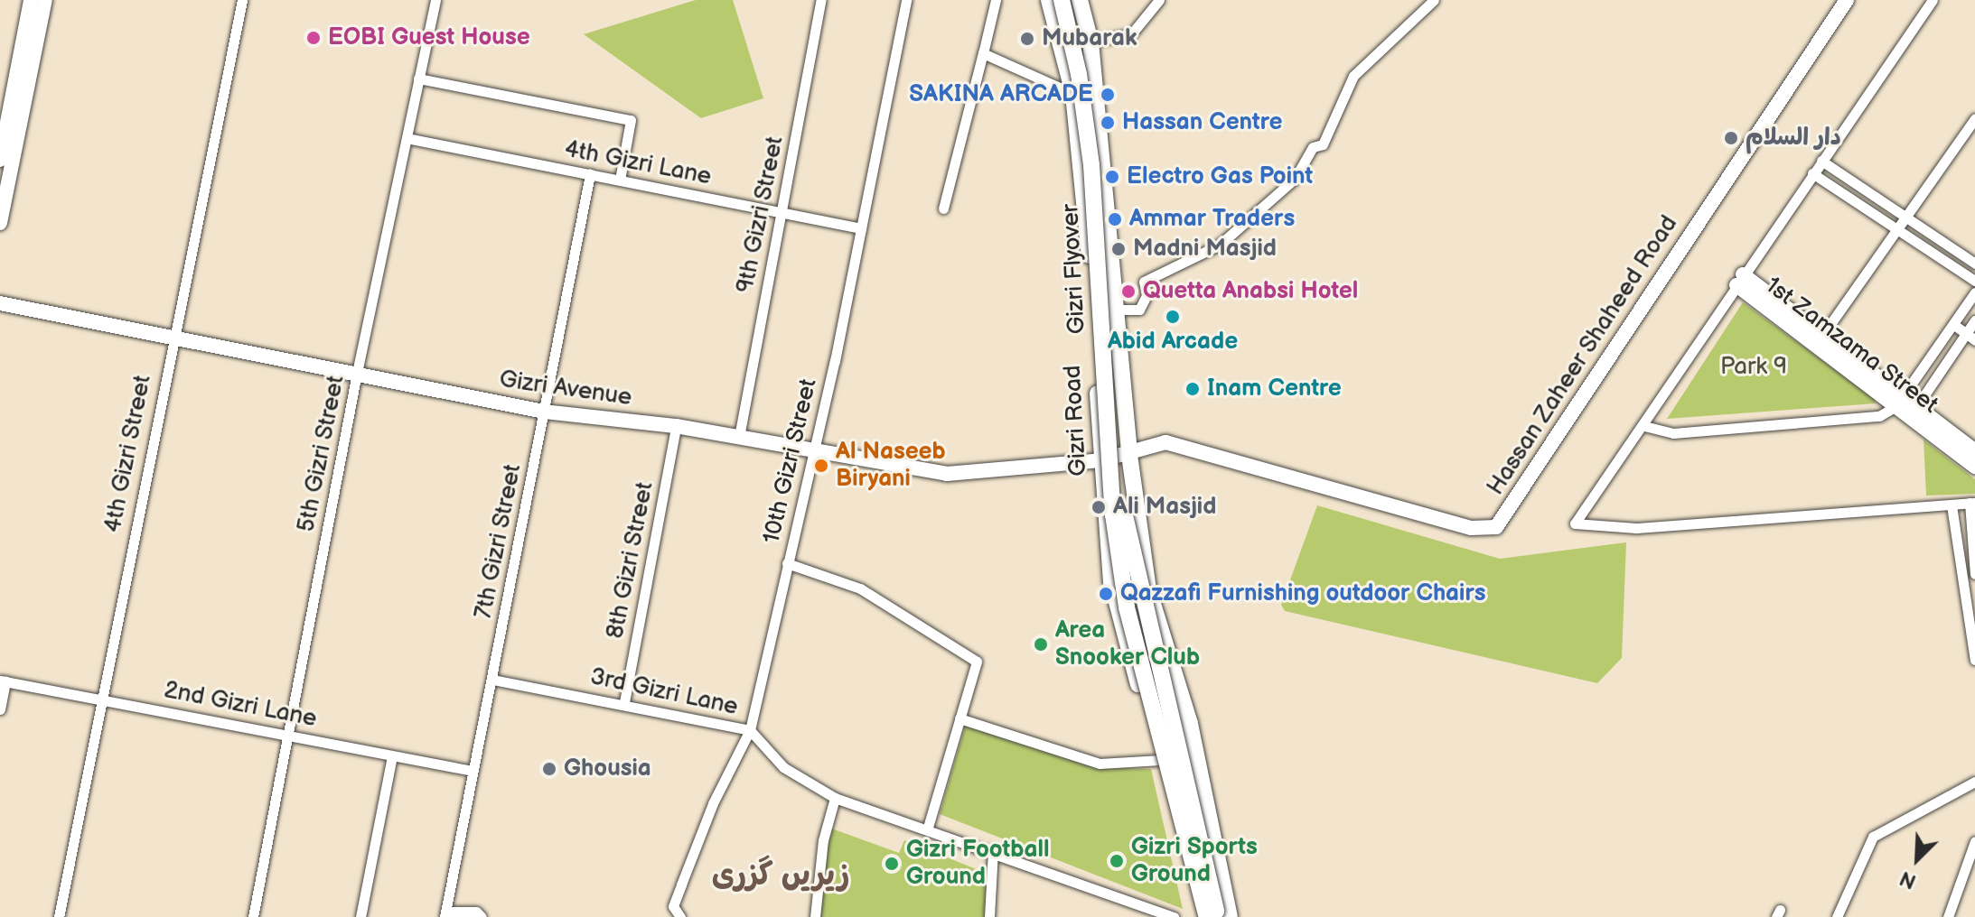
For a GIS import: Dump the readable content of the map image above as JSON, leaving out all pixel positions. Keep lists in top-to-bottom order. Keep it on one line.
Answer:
{"streets":{"main road":["Gizri Flyover","Gizri Road"],"street":["4th Gizri Lane","9th Gizri Street","1st Zamzama Street","Hassan Zaheer Shaheed Road","Gizri Avenue","4th Gizri Street","5th Gizri Street","10th Gizri Street","7th Gizri Street","8th Gizri Street","3rd Gizri Lane","2nd Gizri Lane"]},"crossings":[["4th Gizri Lane","9th Gizri Street"],["4th Gizri Lane","5th Gizri Street"],["4th Gizri Lane","10th Gizri Street"],["4th Gizri Lane","7th Gizri Street"],["9th Gizri Street","Gizri Avenue"],["Hassan Zaheer Shaheed Road","Gizri Avenue"],["Hassan Zaheer Shaheed Road","Gizri Road"],["Gizri Avenue","Gizri Road"],["Gizri Avenue","4th Gizri Street"],["Gizri Avenue","5th Gizri Street"],["Gizri Avenue","10th Gizri Street"],["Gizri Avenue","7th Gizri Street"],["Gizri Avenue","8th Gizri Street"],["4th Gizri Street","2nd Gizri Lane"],["5th Gizri Street","2nd Gizri Lane"],["10th Gizri Street","3rd Gizri Lane"],["7th Gizri Street","3rd Gizri Lane"],["7th Gizri Street","2nd Gizri Lane"],["8th Gizri Street","3rd Gizri Lane"]],"districts":["زیریں گزری"],"parks":["Park 9"],"places":["EOBI Guest House","Mubarak","SAKINA ARCADE","Hassan Centre","دار السلام","Electro Gas Point","Ammar Traders","Madni Masjid","Quetta Anabsi Hotel","Abid Arcade","Inam Centre","Al Naseeb Biryani","Ali Masjid","Qazzafi Furnishing outdoor Chairs","Area Snooker Club","Ghousia","Gizri Sports Ground","Gizri Football Ground"],"north":"bottom left"}
